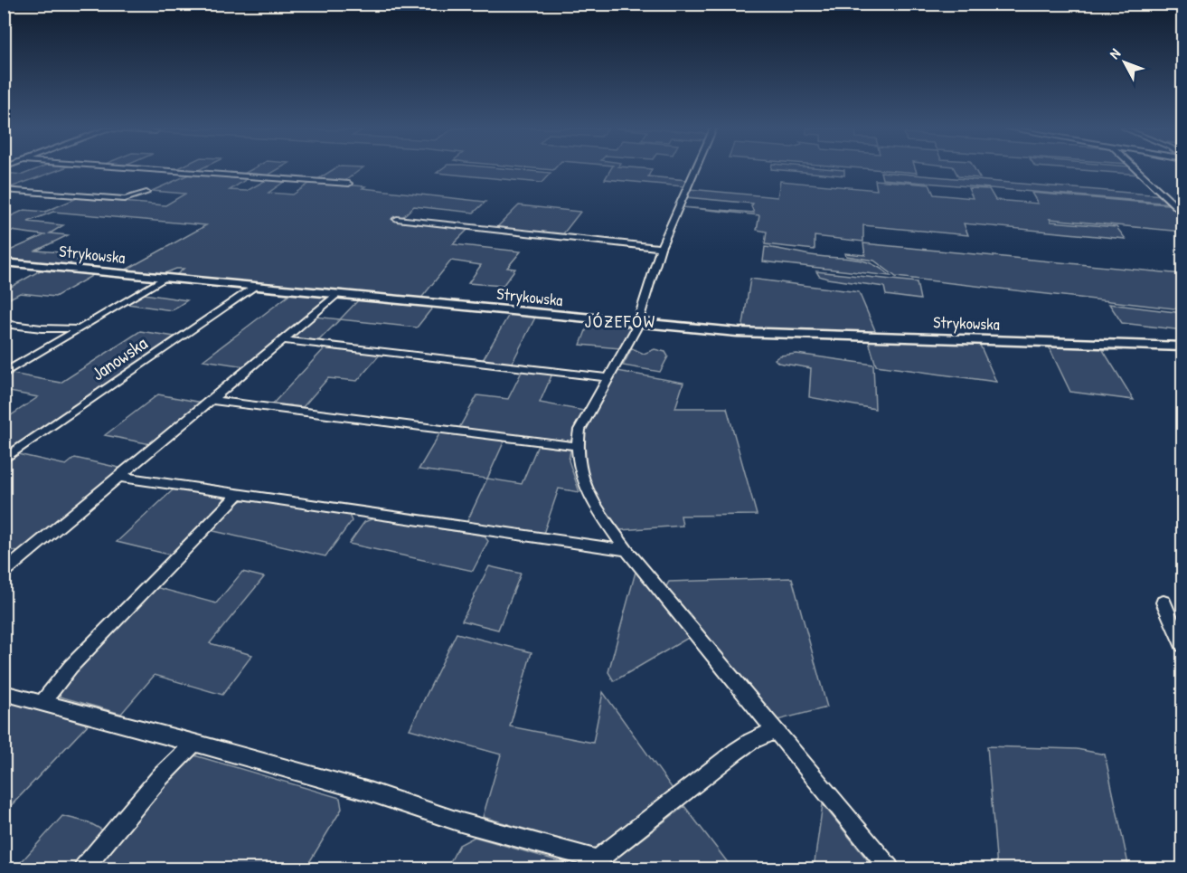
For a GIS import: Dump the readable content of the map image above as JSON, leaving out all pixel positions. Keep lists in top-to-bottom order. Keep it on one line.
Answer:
{"streets":{"street":["Strykowska","Janowska"]},"crossings":[["Strykowska","Janowska"]],"districts":["JÓZEFÓW"],"north":"top left"}
